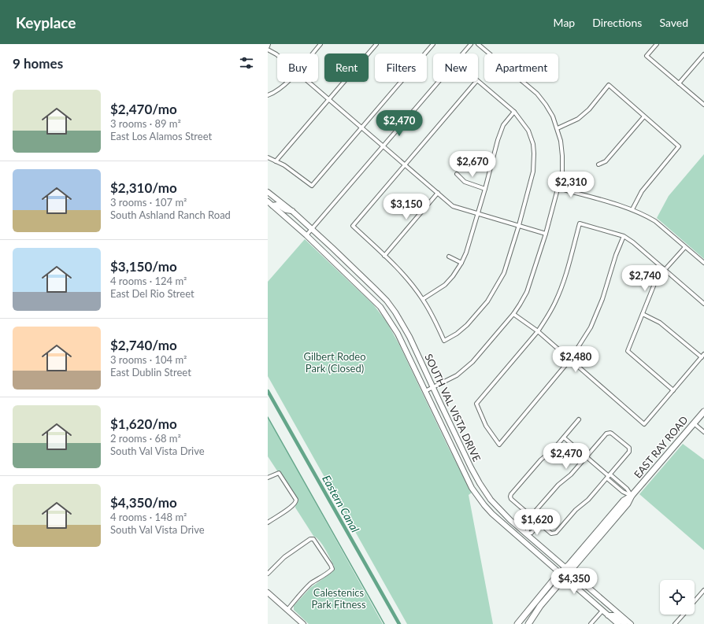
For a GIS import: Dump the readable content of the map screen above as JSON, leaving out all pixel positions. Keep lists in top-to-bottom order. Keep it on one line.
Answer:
{"streets":{"main road":["SOUTH VAL VISTA DRIVE","EAST RAY ROAD"]},"crossings":[["SOUTH VAL VISTA DRIVE","EAST RAY ROAD"]],"water":["Eastern Canal"],"parks":["Gilbert Rodeo Park (Closed)","Calestenics Park Fitness"],"page":{"header":"Keyplace","nav":["Map","Directions","Saved"],"heading":"9 homes","chip":["Buy","Rent","Filters","New","Apartment"],"list":[{"name":"$2,470/mo","note":"3 rooms · 89 m² · East Los Alamos Street"},{"name":"$2,310/mo","note":"3 rooms · 107 m² · South Ashland Ranch Road"},{"name":"$3,150/mo","note":"4 rooms · 124 m² · East Del Rio Street"},{"name":"$2,740/mo","note":"3 rooms · 104 m² · East Dublin Street"},{"name":"$1,620/mo","note":"2 rooms · 68 m² · South Val Vista Drive"},{"name":"$4,350/mo","note":"4 rooms · 148 m² · South Val Vista Drive"}],"price":["$2,470","$2,670","$2,310","$3,150","$2,740","$2,480","$2,470","$1,620","$4,350"]}}
